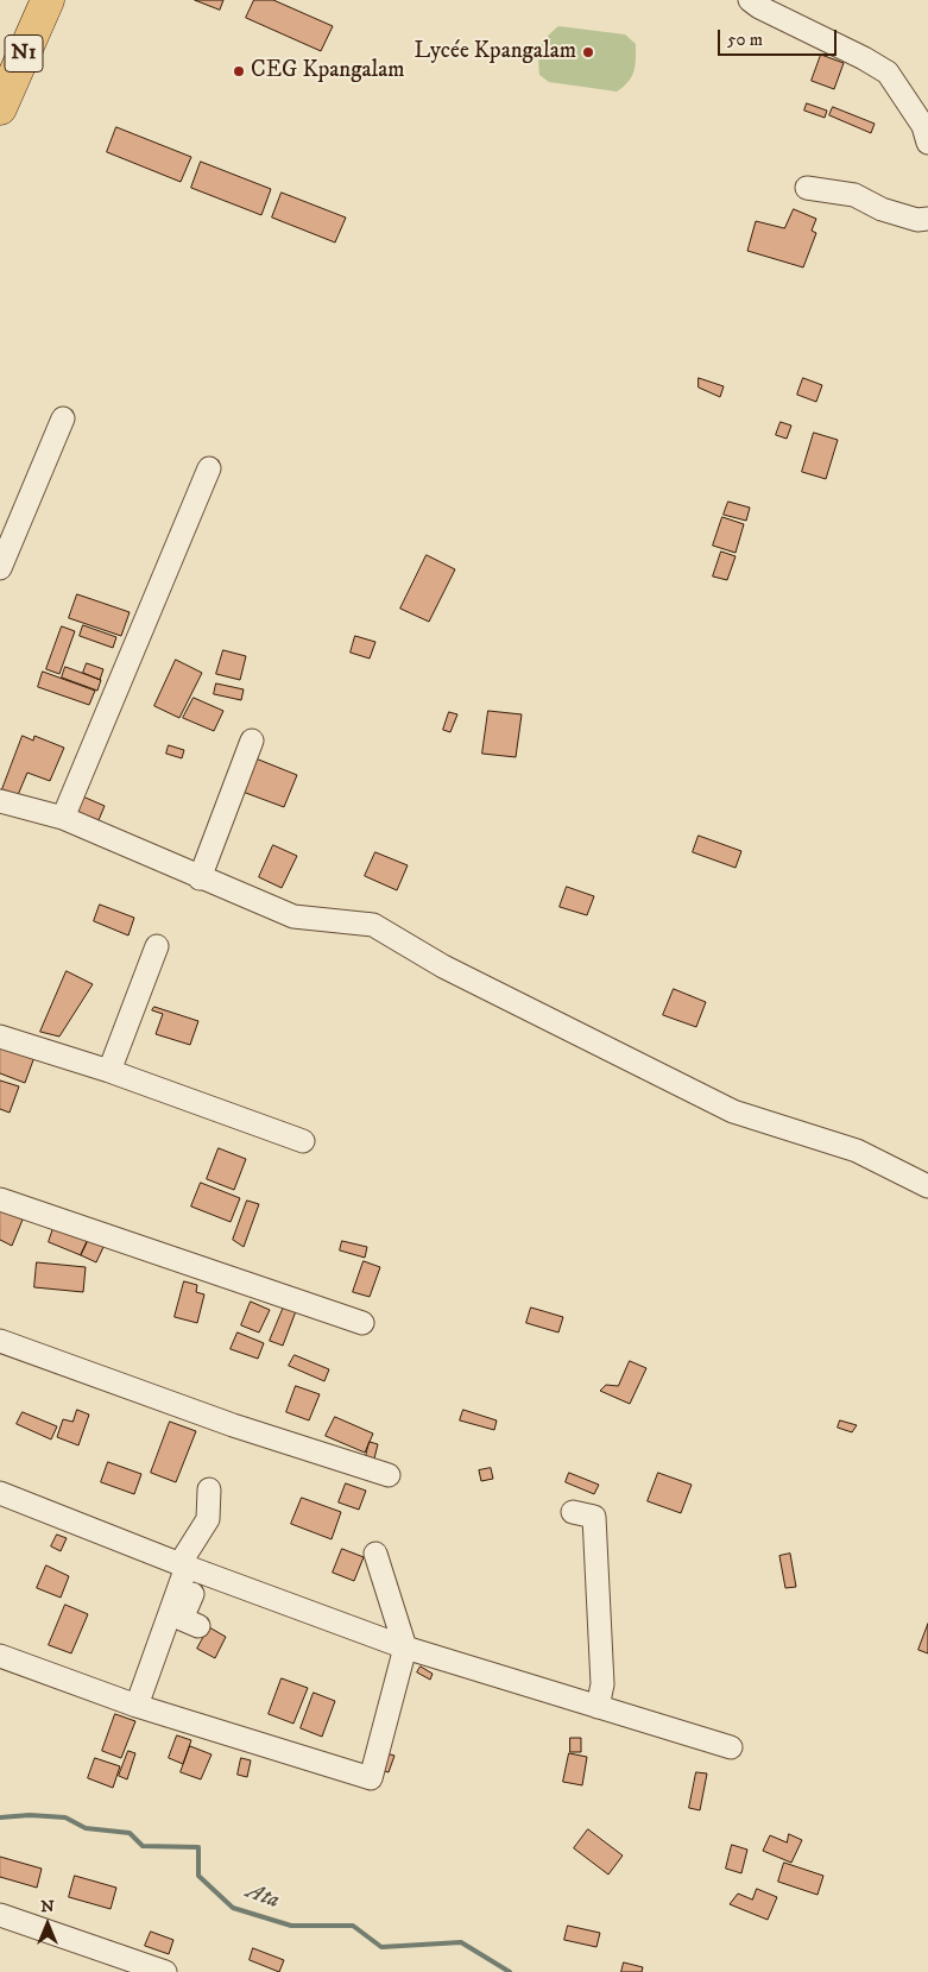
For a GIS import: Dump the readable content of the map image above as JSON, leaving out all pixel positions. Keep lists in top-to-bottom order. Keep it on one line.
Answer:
{"streets":{"highway":["N1"]},"water":["Ata"],"places":["Lycée Kpangalam","CEG Kpangalam"],"scale_bar":"50 m","north":"top"}
